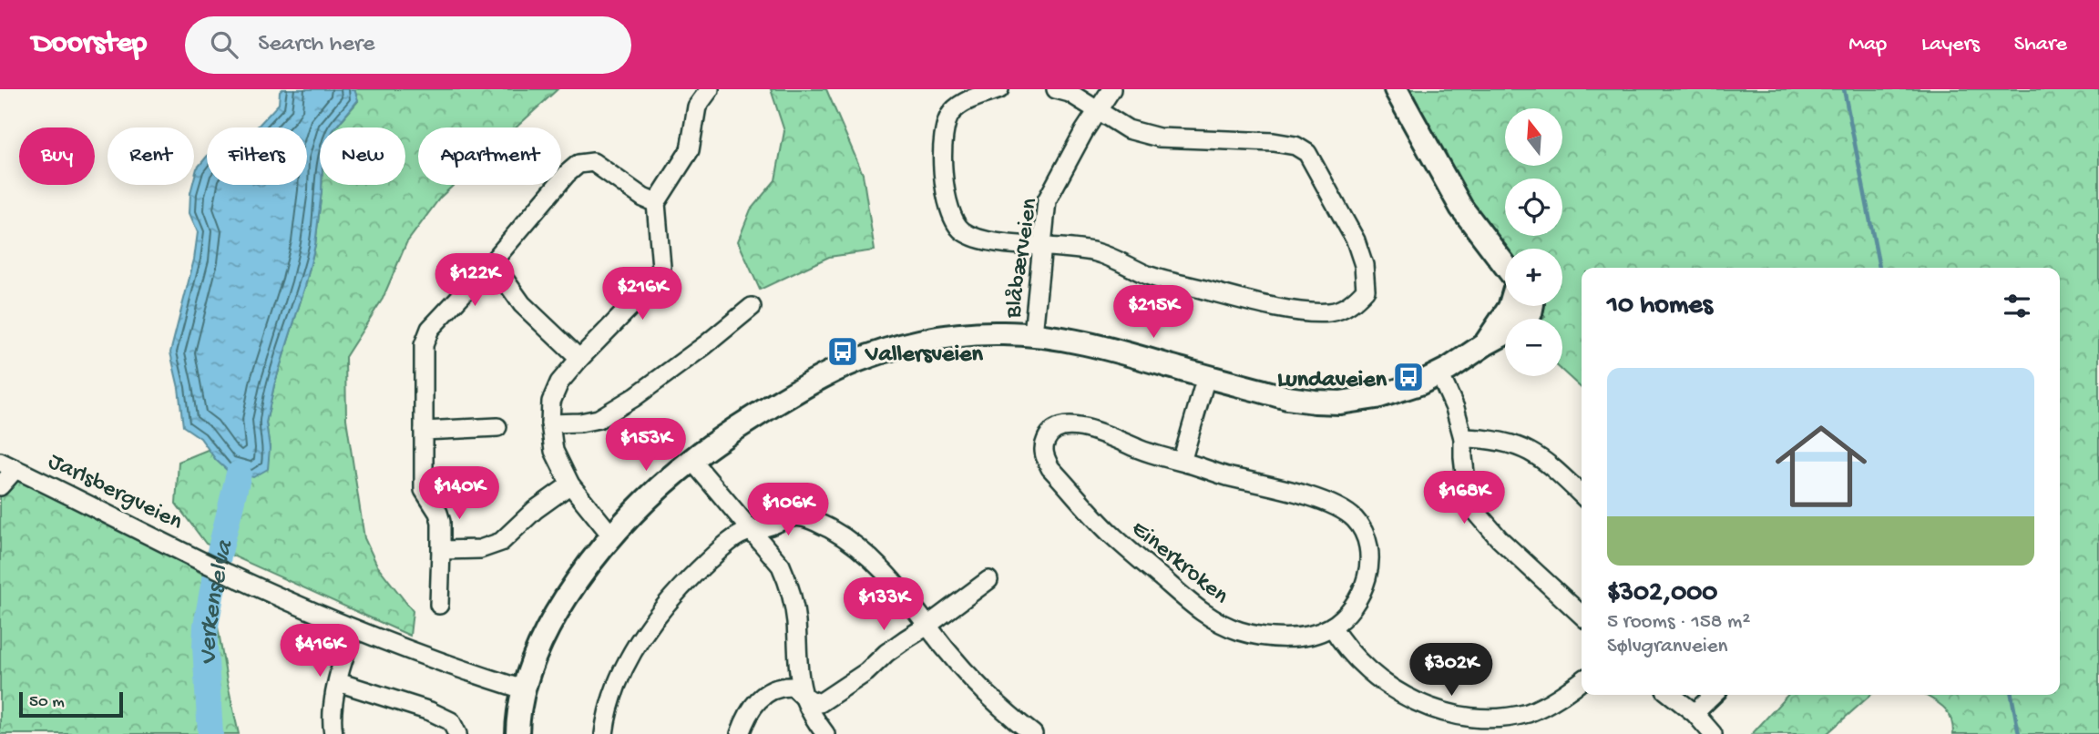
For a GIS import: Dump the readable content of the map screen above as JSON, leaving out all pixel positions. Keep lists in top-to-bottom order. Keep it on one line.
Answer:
{"streets":{"street":["Blåbærveien","Jarlsbergveien","Einerkroken"]},"water":["Verkenselva"],"places":{"bus stop":["Vallersveien","Lundaveien"]},"scale_bar":"50 m","north":"top","page":{"header":"Doorstep","search":"Search here","nav":["Map","Layers","Share"],"map_buttons":["+","−"],"chip":["Buy","Rent","Filters","New","Apartment"],"price":["$122K","$216K","$215K","$153K","$140K","$168K","$106K","$133K","$416K","$302K"],"heading":"10 homes","list":[{"name":"$302,000","note":"5 rooms · 158 m² · Sølvgranveien"}],"scale":"50 m"}}
